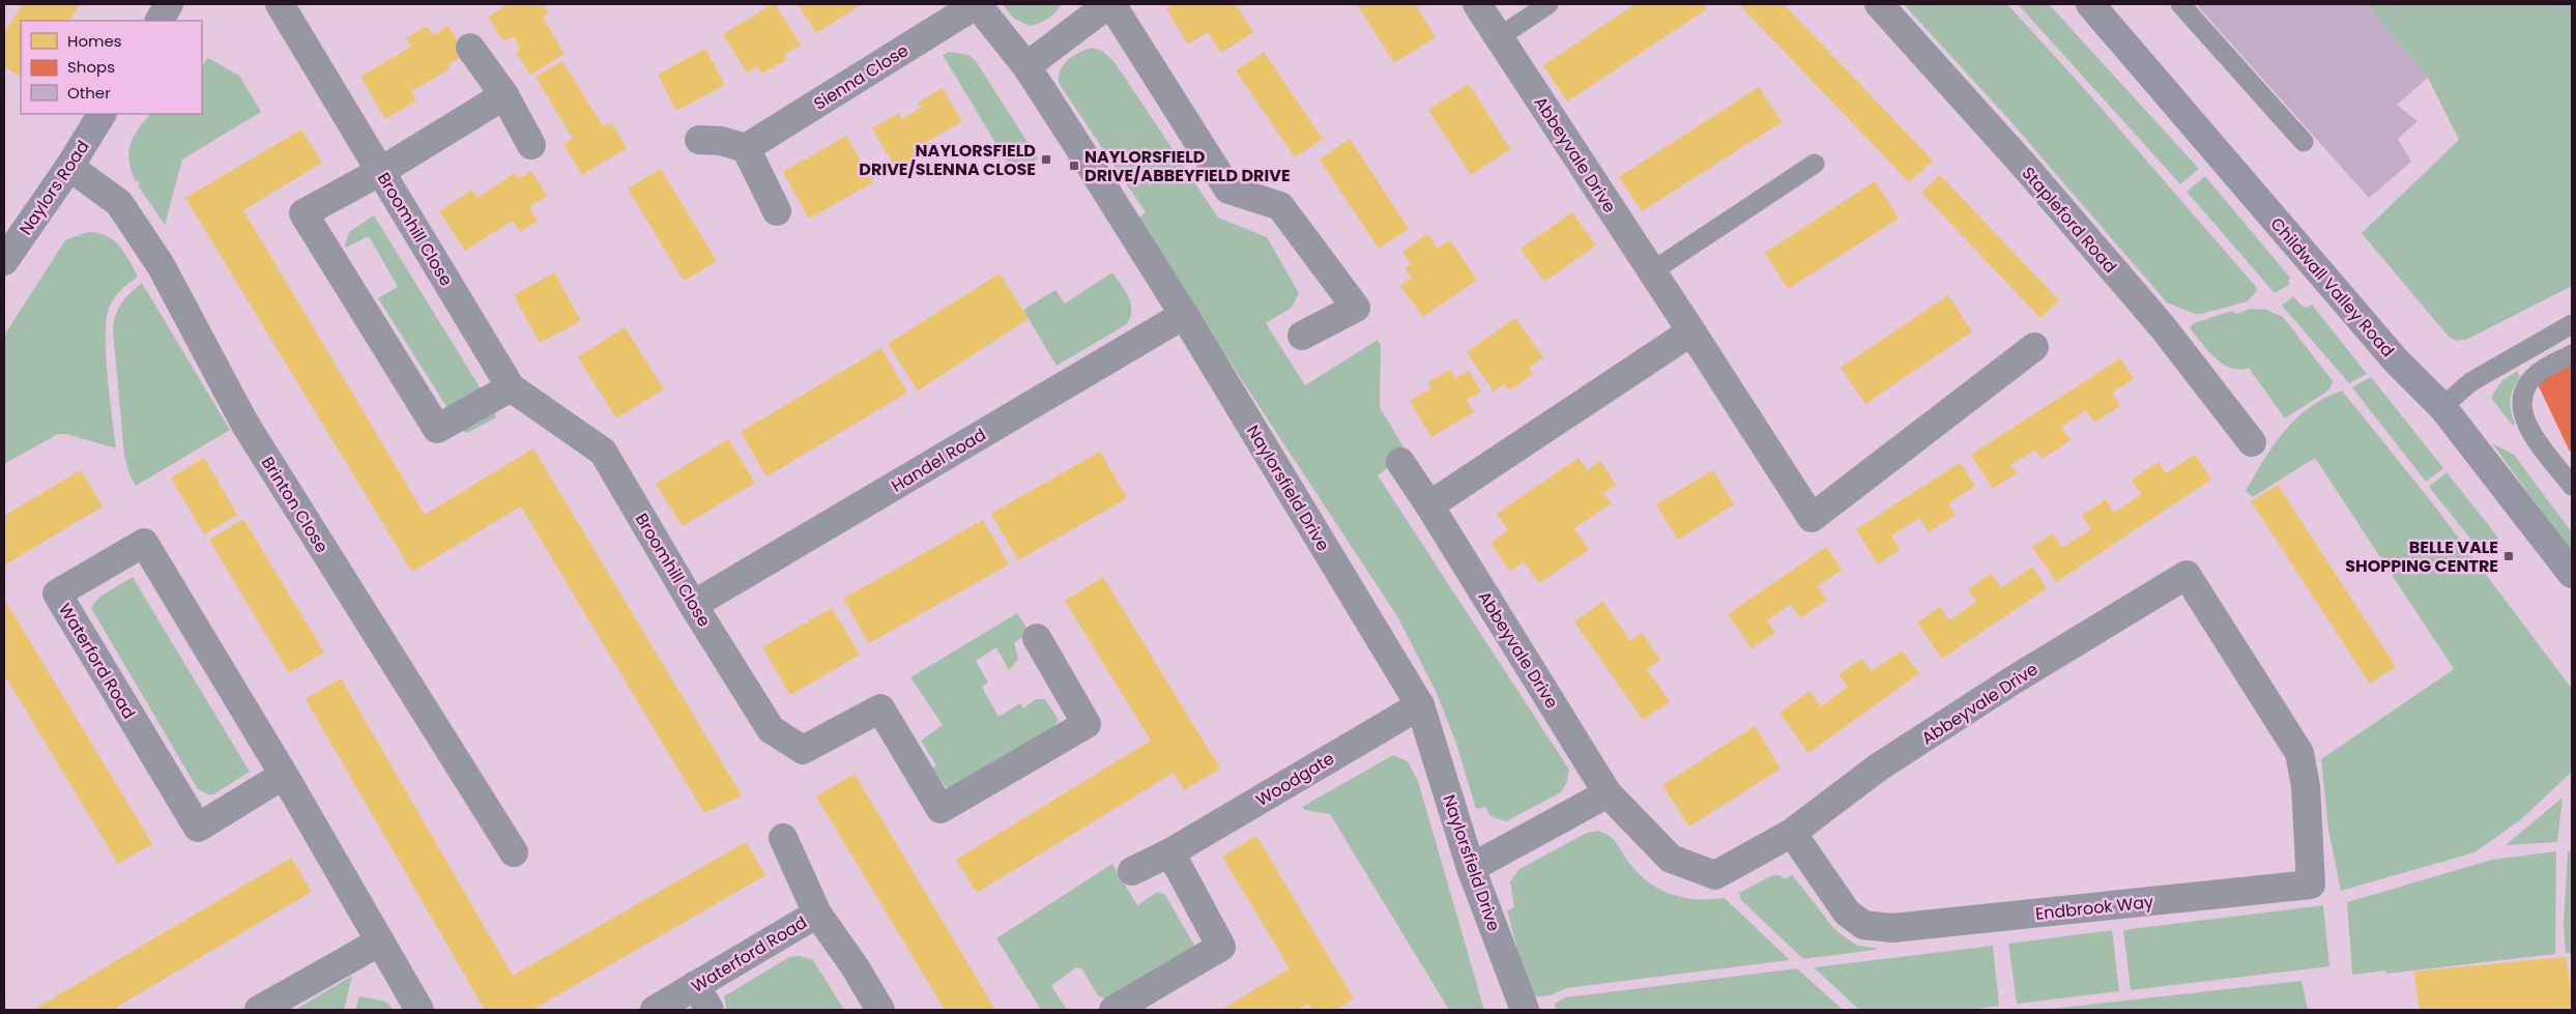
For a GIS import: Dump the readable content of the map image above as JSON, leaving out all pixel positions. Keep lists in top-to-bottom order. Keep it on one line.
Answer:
{"streets":{"main road":["Naylors Road","Childwall Valley Road"],"street":["Sienna Close","Abbeyvale Drive","Stapleford Road","Broomhill Close","Handel Road","Naylorsfield Drive","Brinton Close","Waterford Road","Woodgate","Endbrook Way"]},"crossings":[["Sienna Close","Naylorsfield Drive"],["Abbeyvale Drive","Endbrook Way"],["Naylors Road","Brinton Close"],["Broomhill Close","Handel Road"],["Handel Road","Naylorsfield Drive"],["Naylorsfield Drive","Woodgate"]],"places":{"transit":["NAYLORSFIELD DRIVE/SLENNA CLOSE","NAYLORSFIELD DRIVE/ABBEYFIELD DRIVE","BELLE VALE SHOPPING CENTRE"]},"legend":["Homes","Shops","Other"]}
